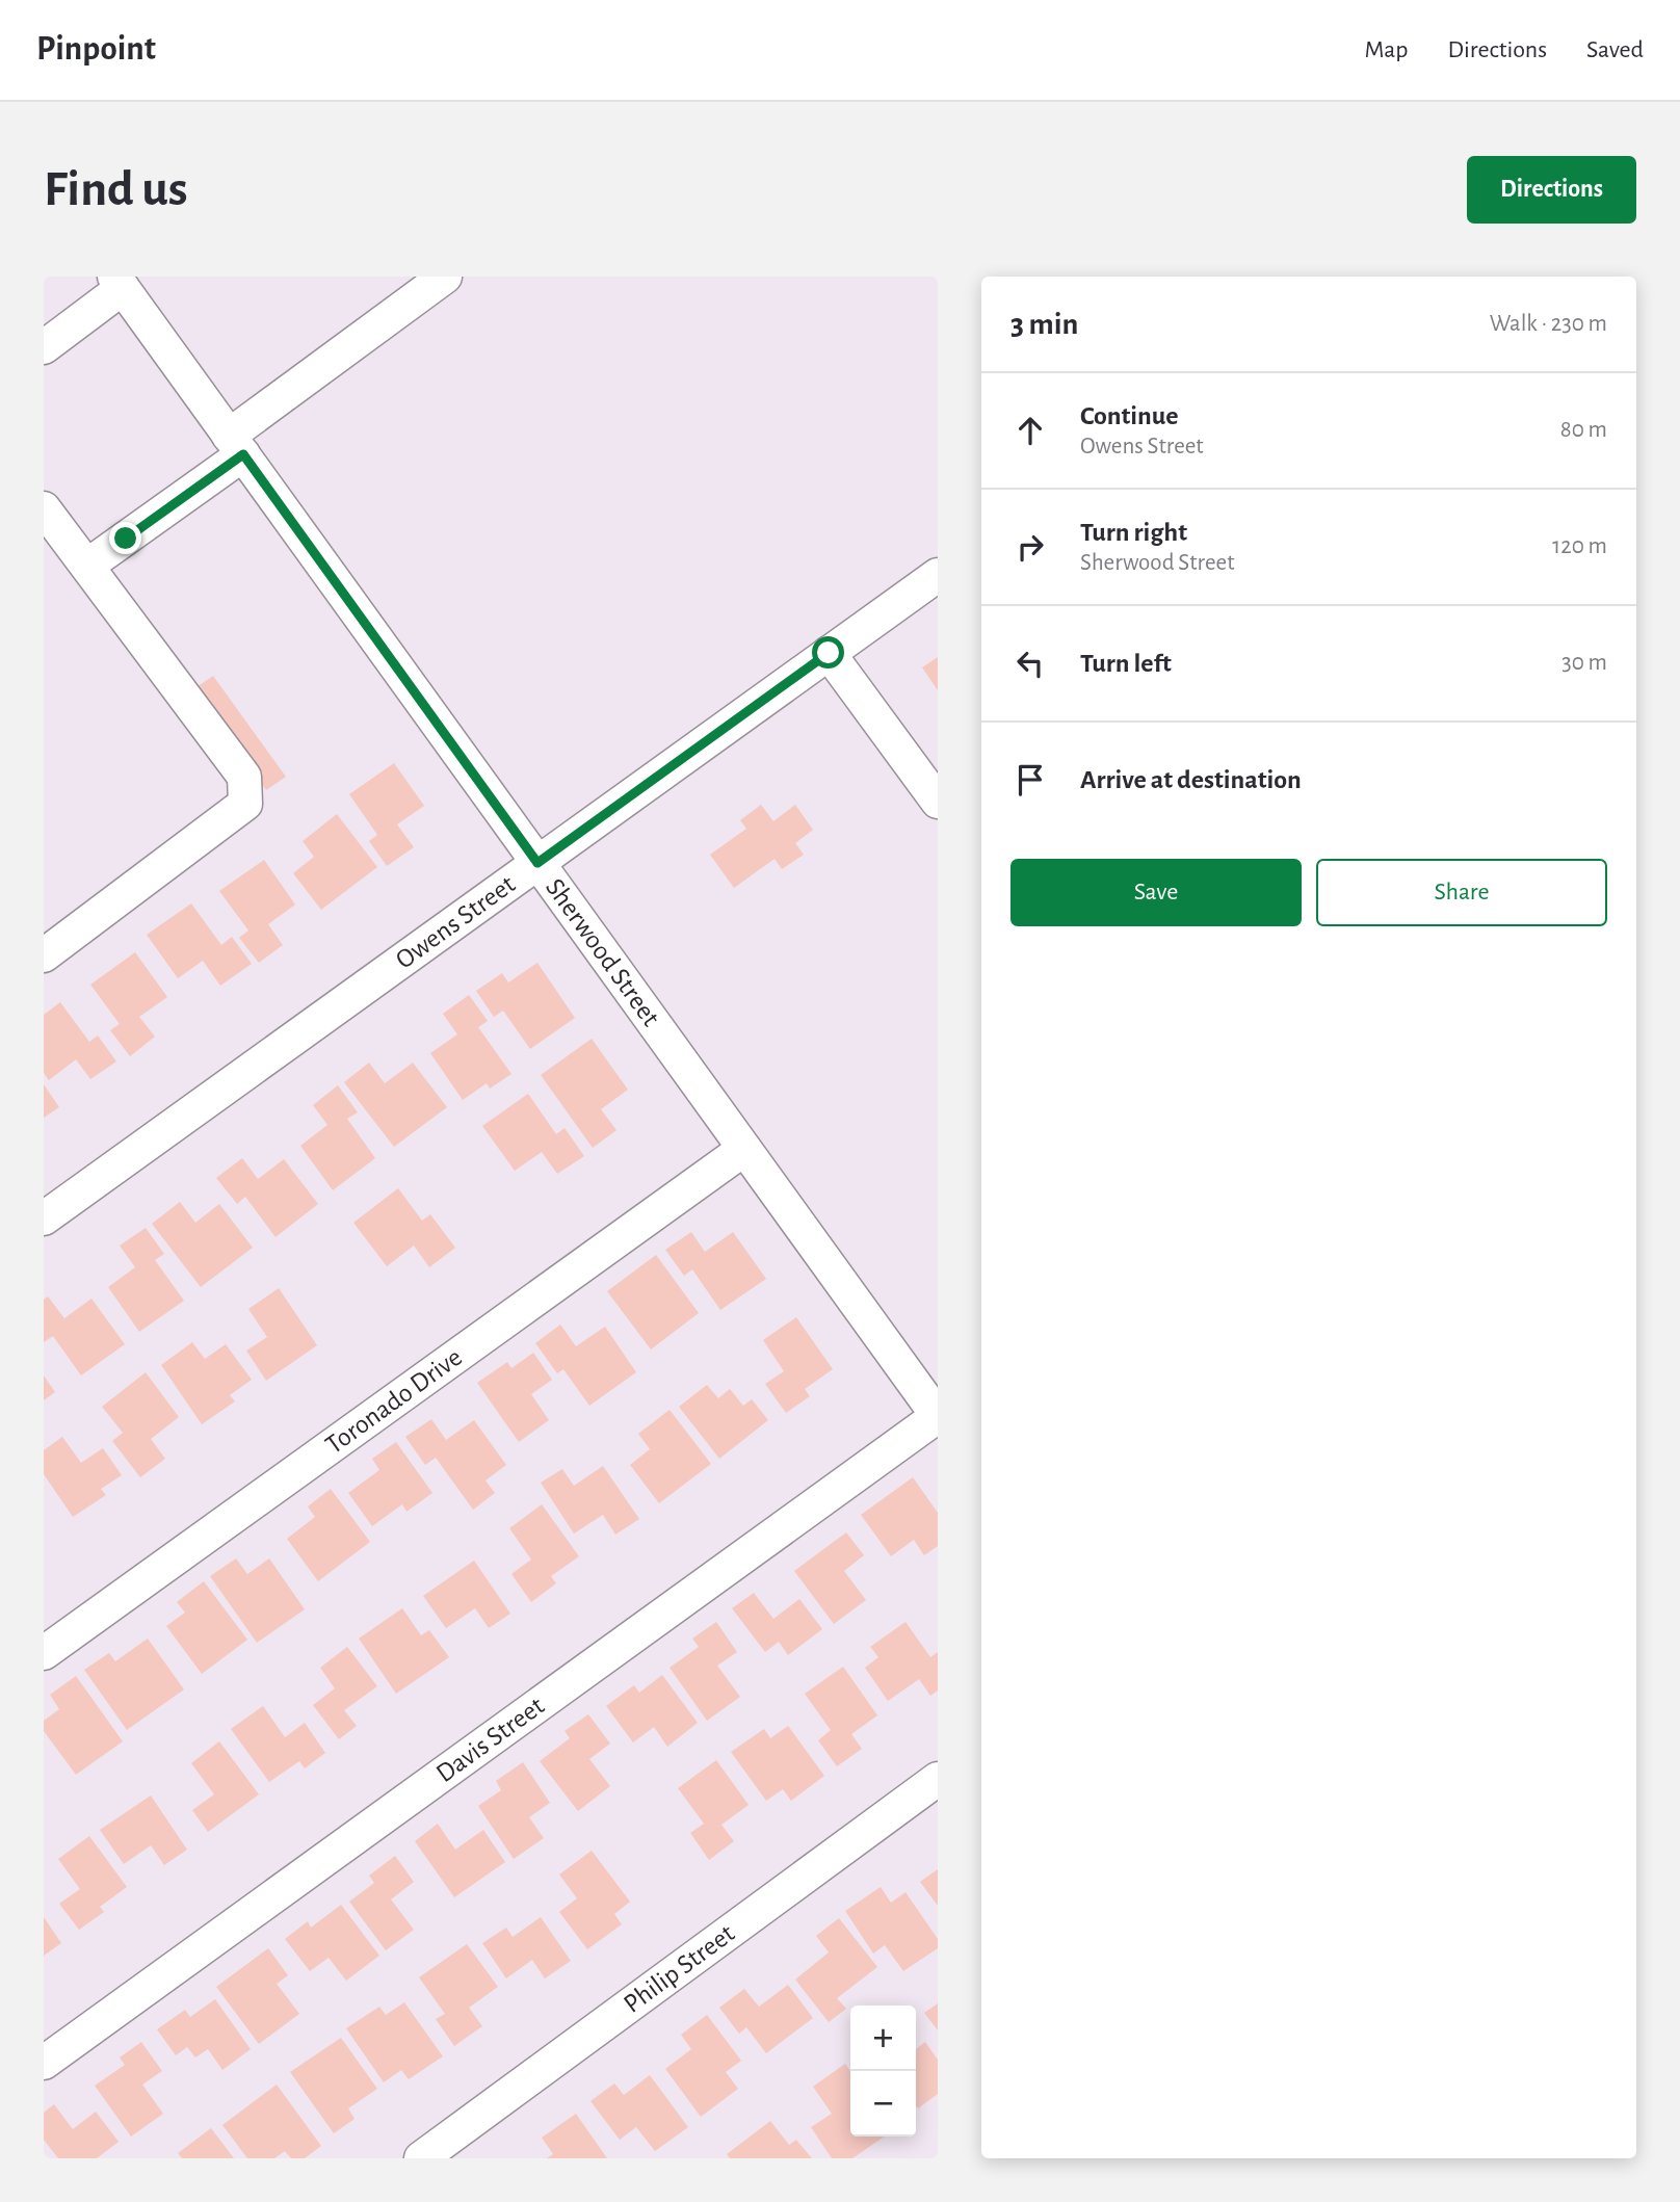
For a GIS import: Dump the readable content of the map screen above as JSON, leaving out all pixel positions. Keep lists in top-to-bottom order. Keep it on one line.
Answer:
{"streets":{"street":["Owens Street","Sherwood Street","Toronado Drive","Davis Street","Philip Street"]},"crossings":[["Owens Street","Sherwood Street"],["Sherwood Street","Toronado Drive"],["Sherwood Street","Davis Street"]],"page":{"header":"Pinpoint","nav":["Map","Directions","Saved"],"buttons":["Directions",["Save","Share"]],"title":"Find us","heading":["3 min","Walk · 230 m"],"list":[["Continue","Owens Street","80 m"],["Turn right","Sherwood Street","120 m"],["Turn left","30 m"],"Arrive at destination"],"map_buttons":["+","−"]}}
